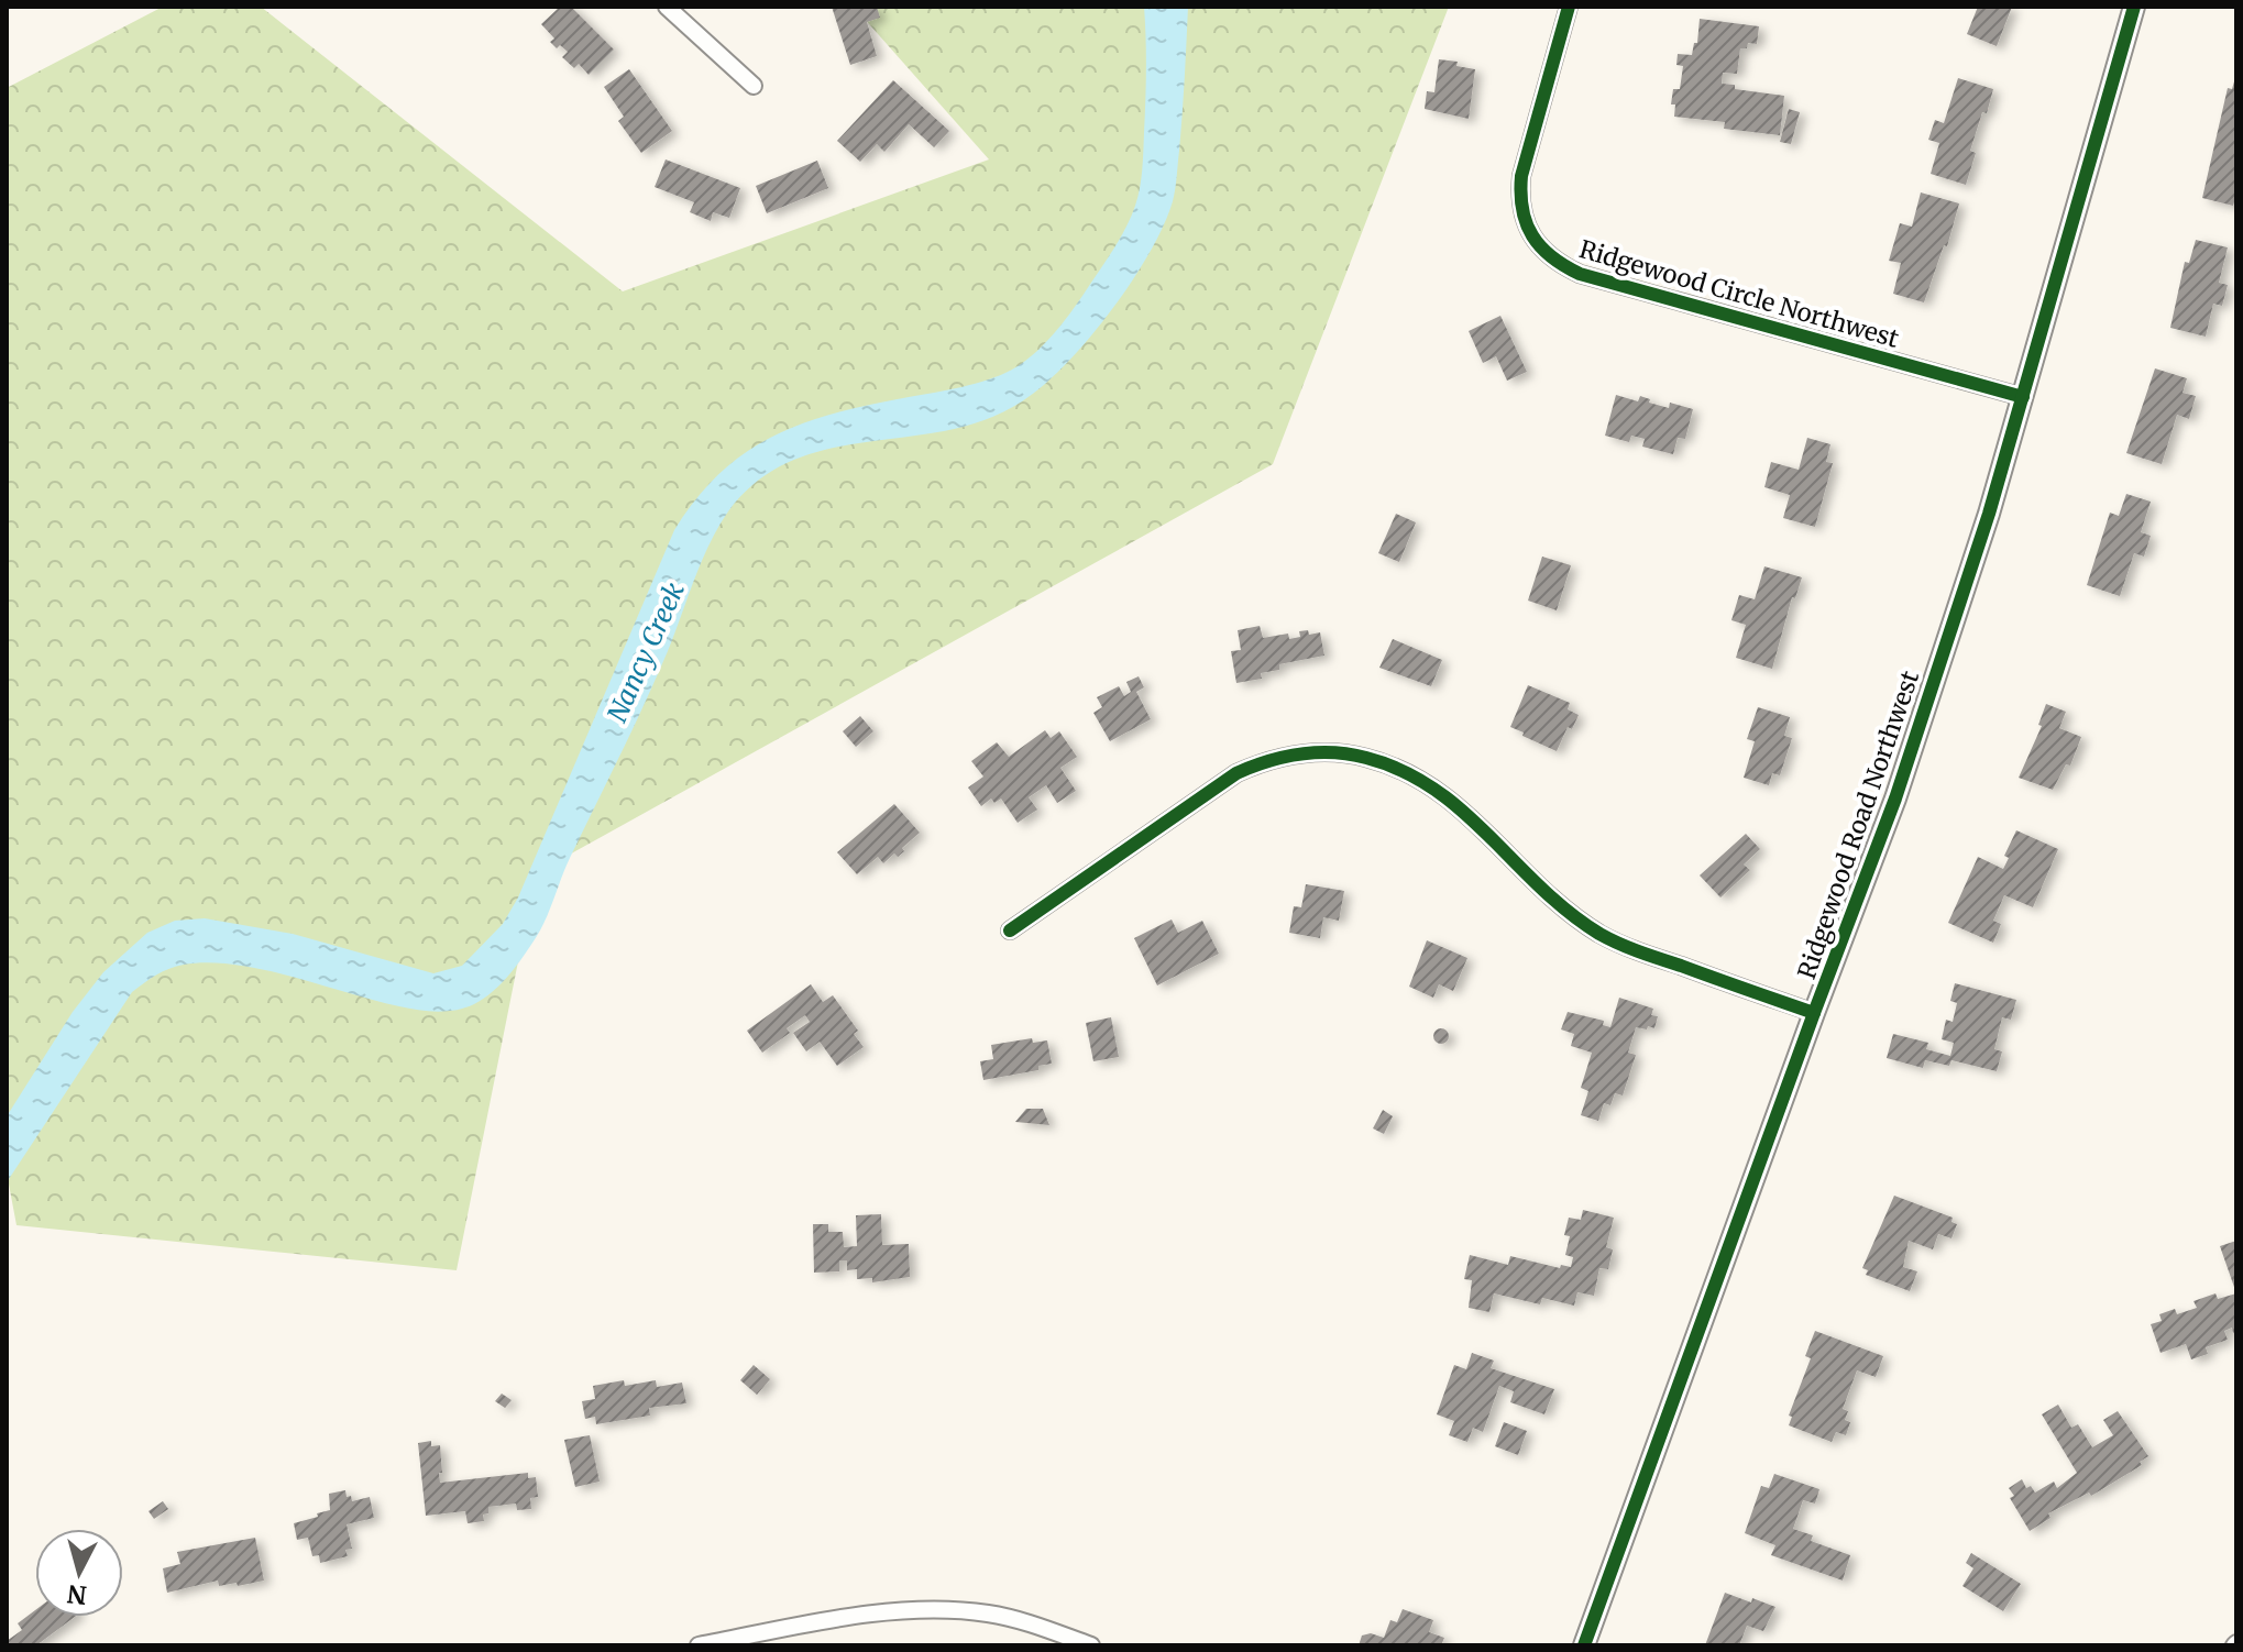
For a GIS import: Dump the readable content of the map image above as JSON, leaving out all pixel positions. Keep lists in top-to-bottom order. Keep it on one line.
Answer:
{"streets":{"street":["Ridgewood Circle Northwest","Ridgewood Road Northwest"]},"crossings":[["Ridgewood Circle Northwest","Ridgewood Road Northwest"]],"water":["Nancy Creek"],"north":"bottom"}
